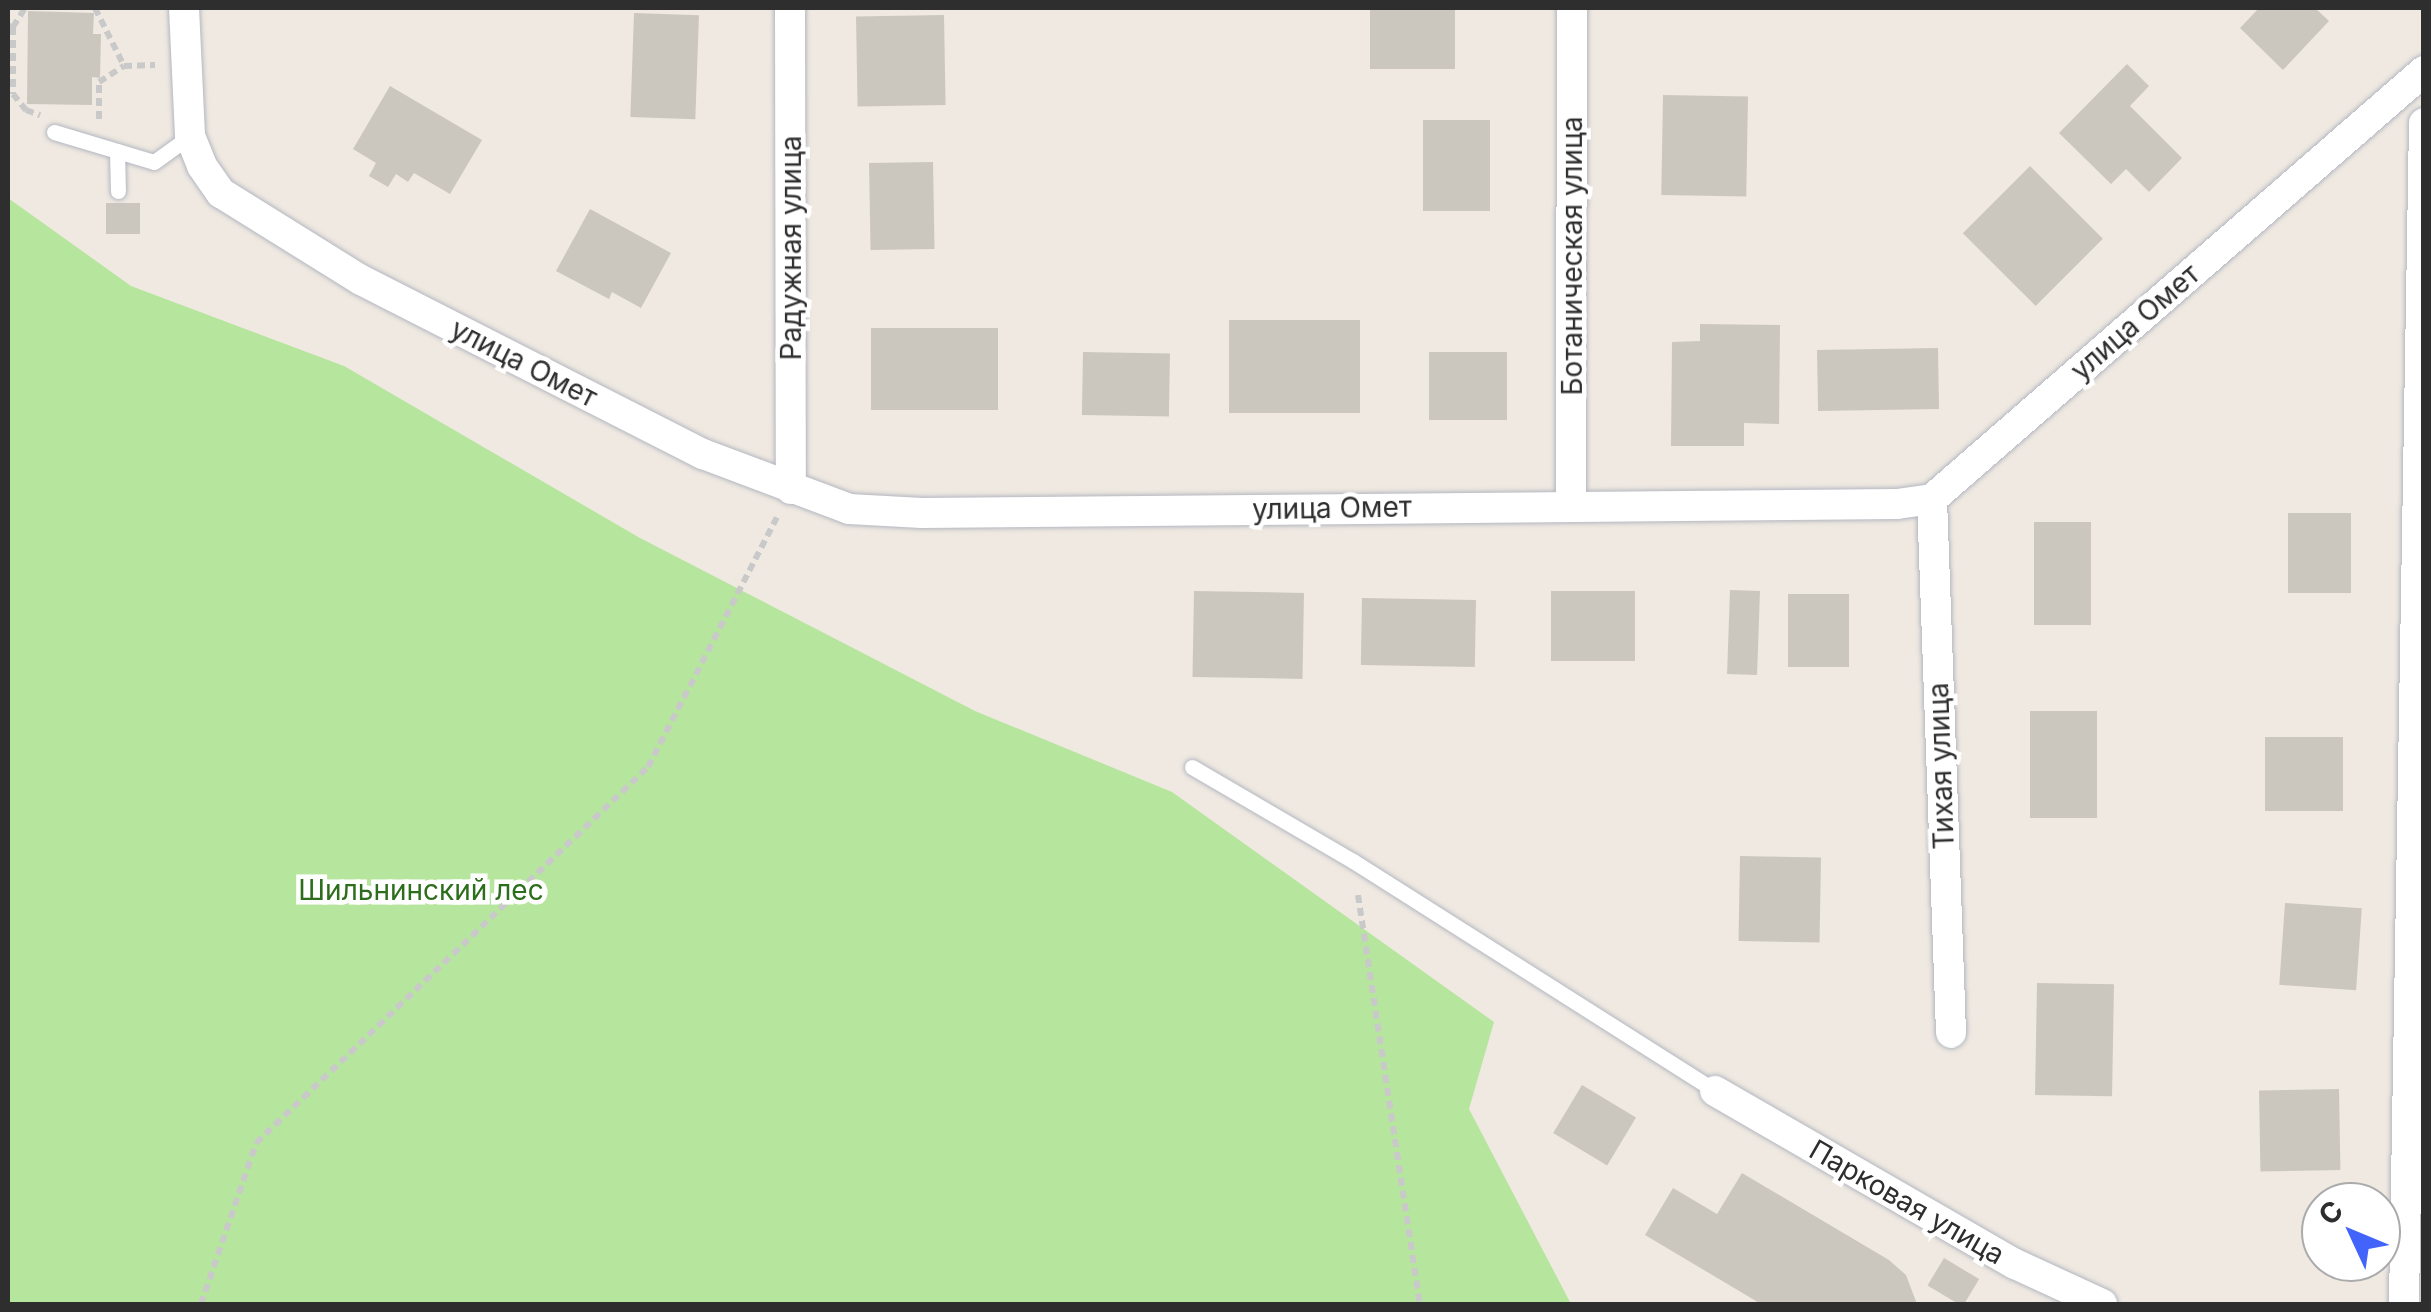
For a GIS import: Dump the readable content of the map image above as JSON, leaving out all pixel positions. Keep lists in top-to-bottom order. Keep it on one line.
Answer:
{"streets":{"street":["Радужная улица","Ботаническая улица","улица Омет","Тихая улица","Парковая улица"]},"crossings":[["Радужная улица","улица Омет"],["Ботаническая улица","улица Омет"],["улица Омет","Тихая улица"]],"parks":["Шильнинский лес"],"north":"top left"}
